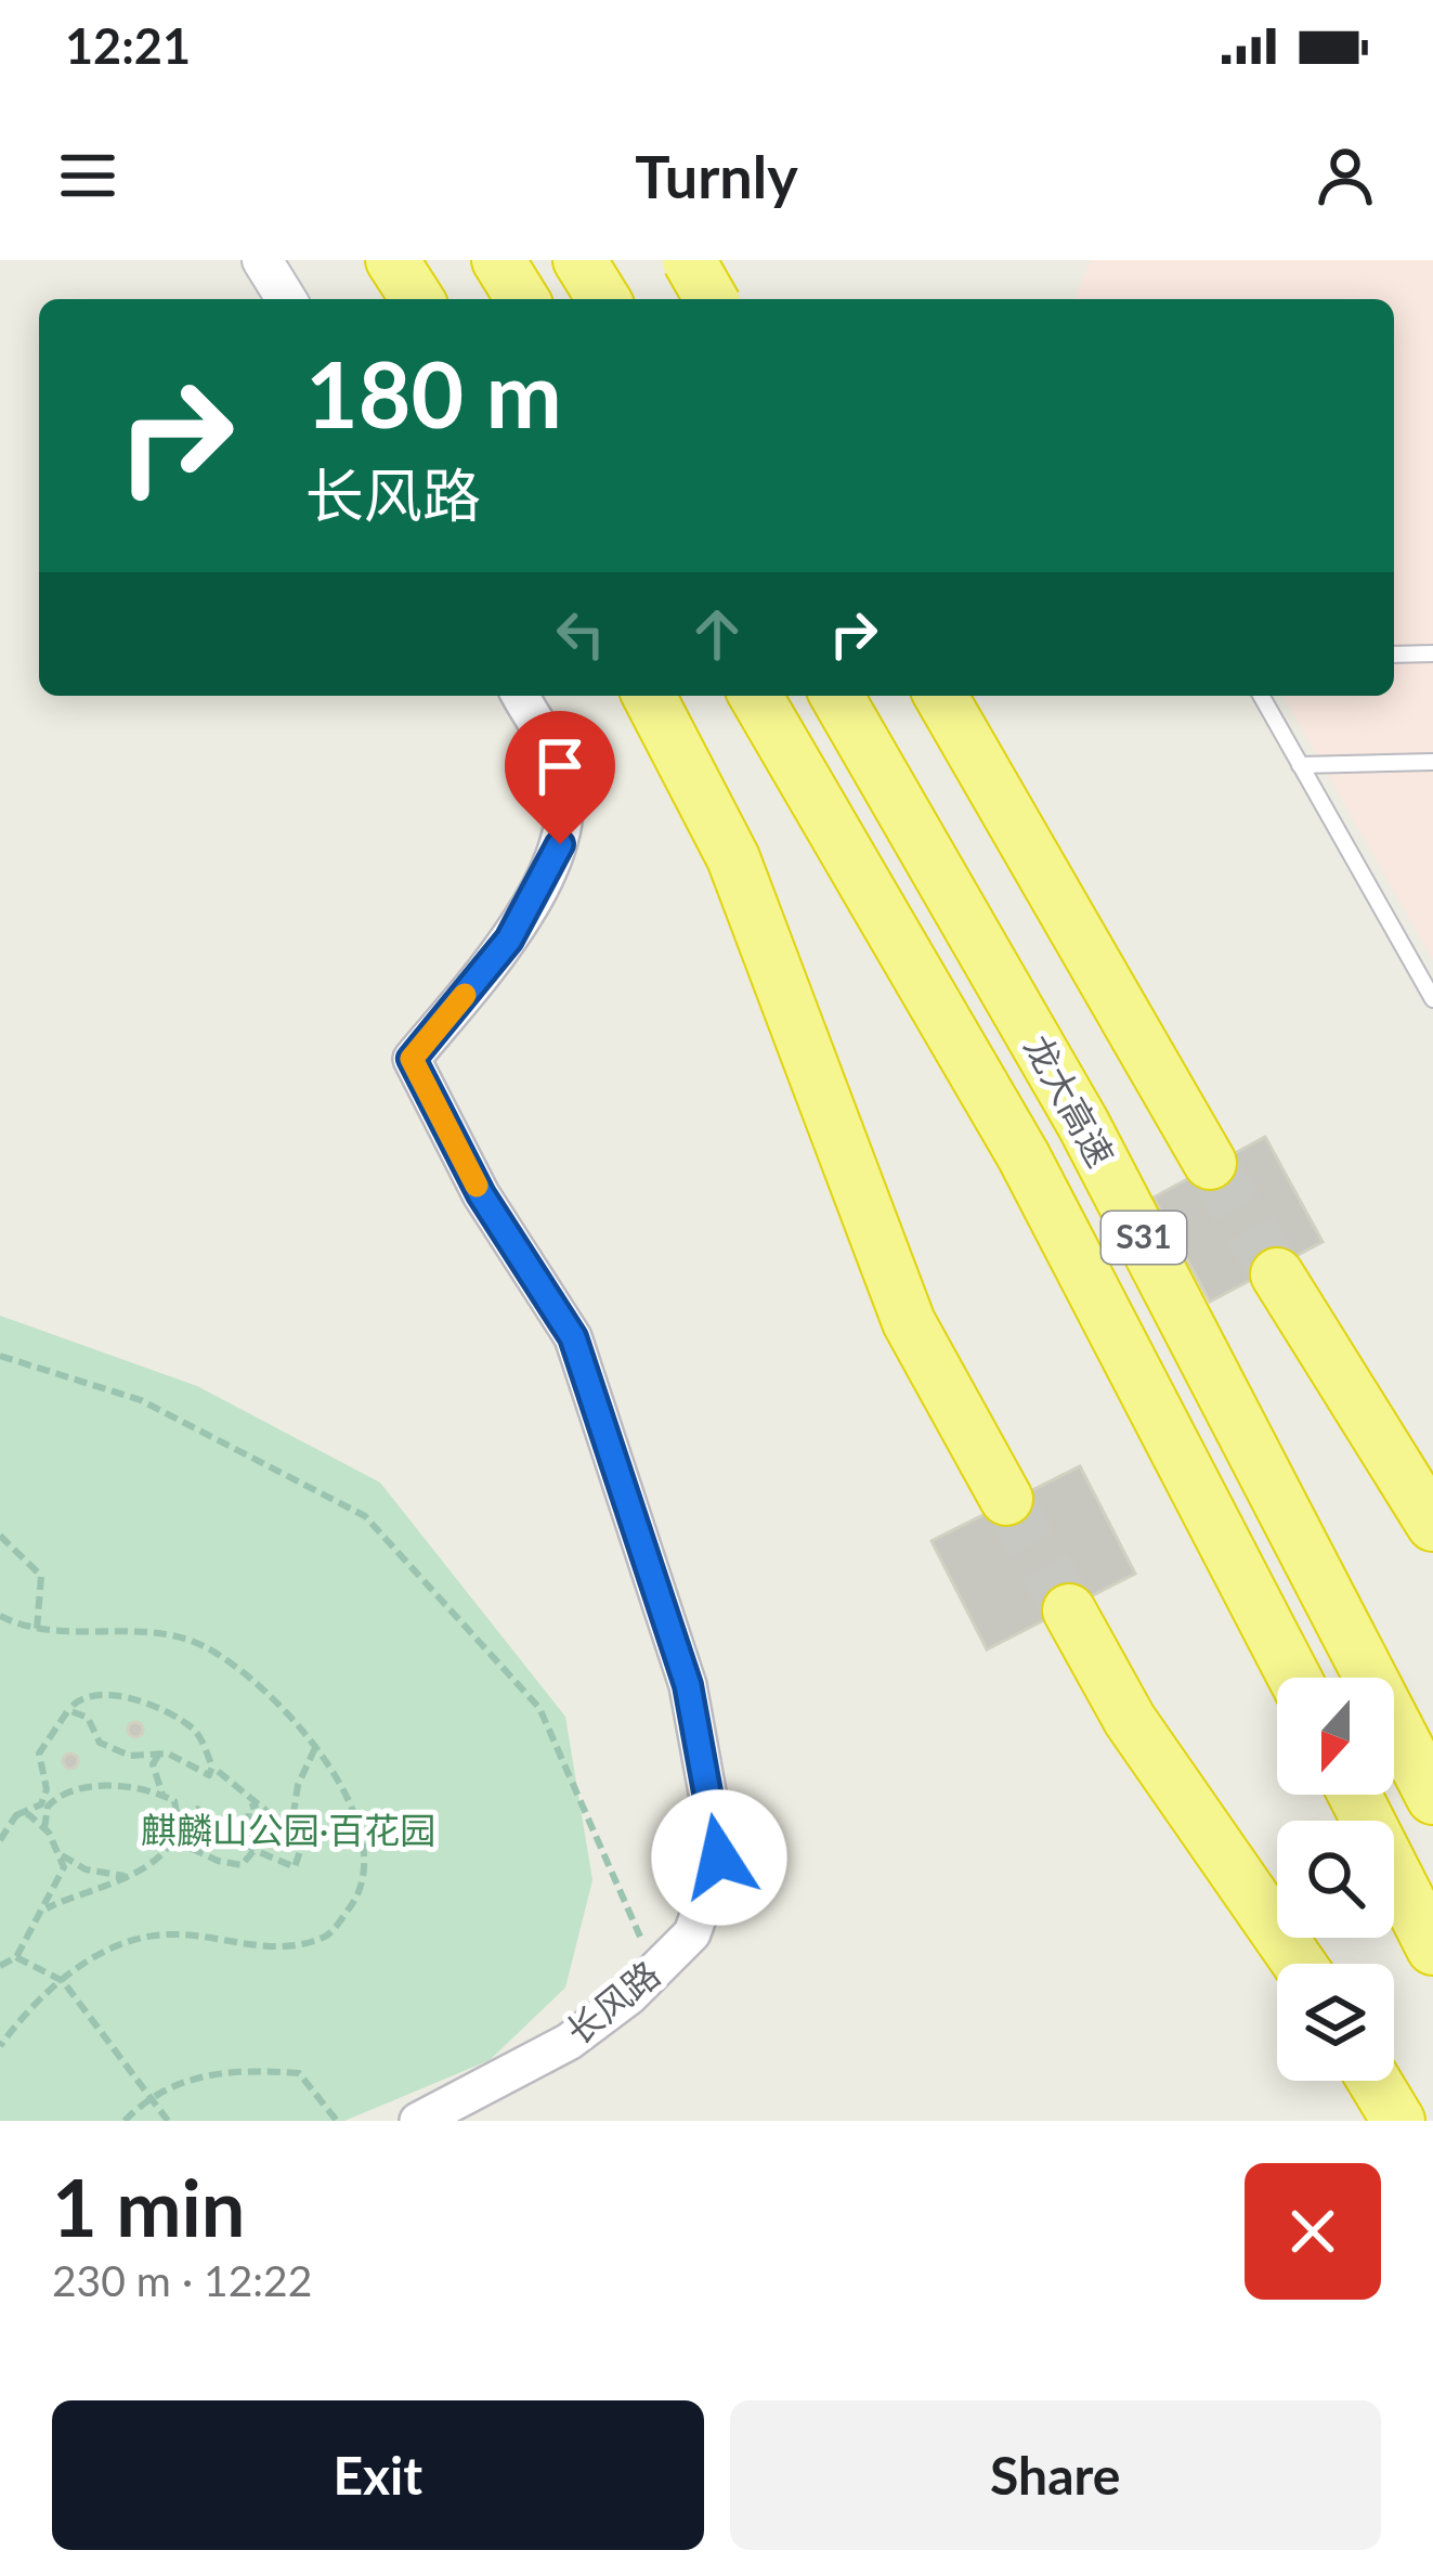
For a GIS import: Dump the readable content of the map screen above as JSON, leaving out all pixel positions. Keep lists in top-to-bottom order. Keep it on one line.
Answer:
{"streets":{"highway":["龙大高速","S31"],"street":["长风路"]},"parks":["麒麟山公园·百花园"],"north":"bottom","page":{"status":"12:21","header":"Turnly","turn":["180 m","长风路"],"heading":["1 min","230 m · 12:22"],"buttons":["Exit","Share"]}}
